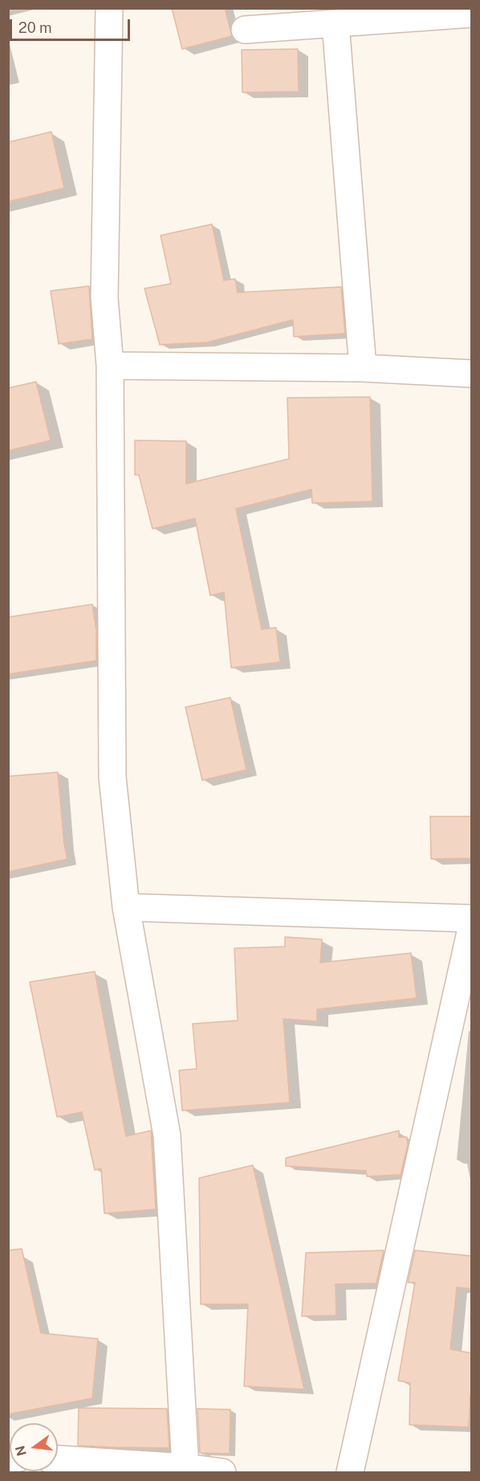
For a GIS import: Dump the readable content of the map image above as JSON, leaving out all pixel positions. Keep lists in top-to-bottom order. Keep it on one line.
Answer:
{"scale_bar":"20 m","north":"left"}
